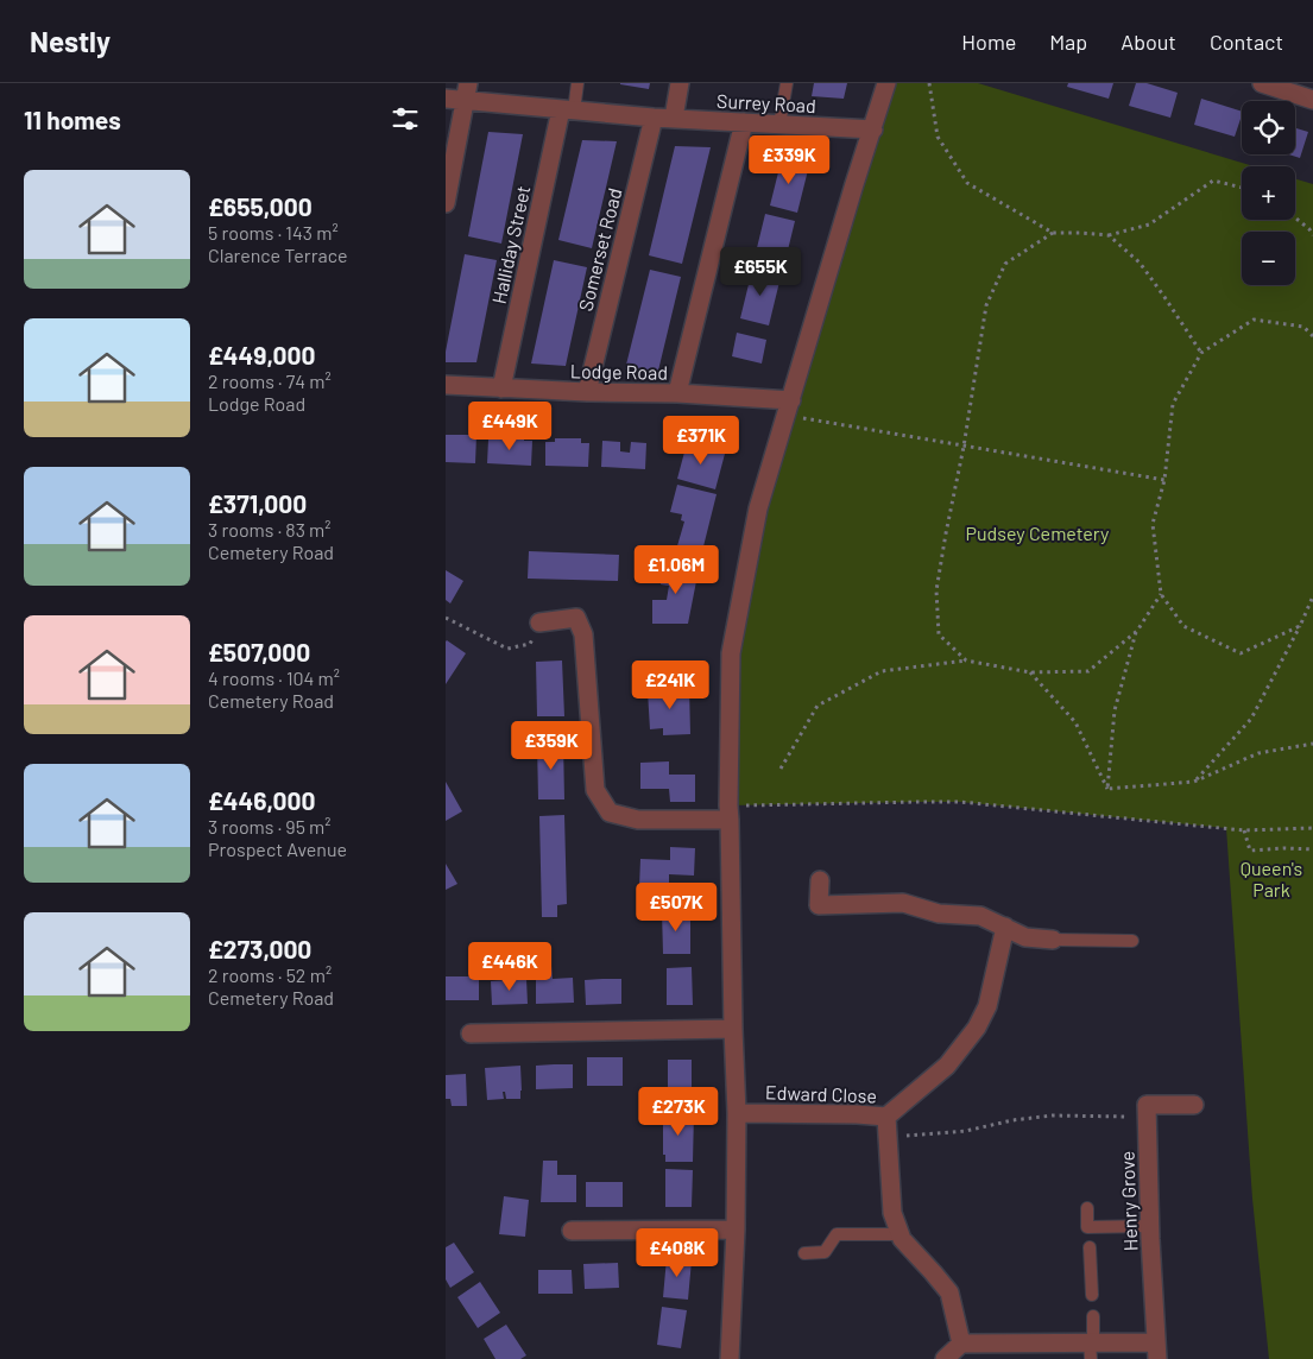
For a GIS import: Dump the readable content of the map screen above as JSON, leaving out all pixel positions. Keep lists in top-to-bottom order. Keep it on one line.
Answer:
{"streets":{"street":["Surrey Road","Halliday Street","Somerset Road","Lodge Road","Edward Close","Henry Grove"]},"crossings":[["Surrey Road","Halliday Street"],["Surrey Road","Somerset Road"],["Halliday Street","Lodge Road"],["Somerset Road","Lodge Road"]],"parks":["Pudsey Cemetery","Queen's Park"],"page":{"header":"Nestly","nav":["Home","Map","About","Contact"],"heading":"11 homes","map_buttons":["+","−"],"price":["£339K","£655K","£449K","£371K","£1.06M","£241K","£359K","£507K","£446K","£273K","£408K"],"list":[{"name":"£655,000","note":"5 rooms · 143 m² · Clarence Terrace"},{"name":"£449,000","note":"2 rooms · 74 m² · Lodge Road"},{"name":"£371,000","note":"3 rooms · 83 m² · Cemetery Road"},{"name":"£507,000","note":"4 rooms · 104 m² · Cemetery Road"},{"name":"£446,000","note":"3 rooms · 95 m² · Prospect Avenue"},{"name":"£273,000","note":"2 rooms · 52 m² · Cemetery Road"}]}}
